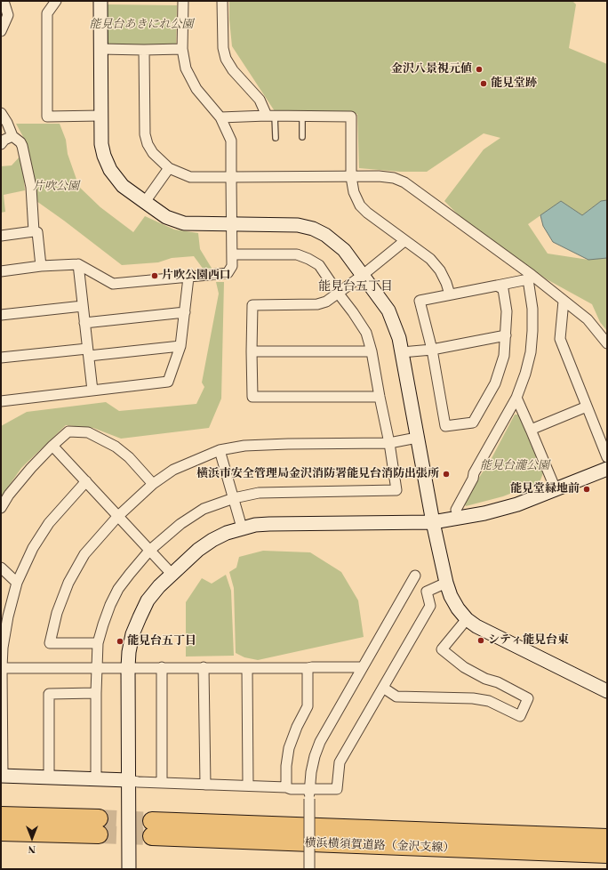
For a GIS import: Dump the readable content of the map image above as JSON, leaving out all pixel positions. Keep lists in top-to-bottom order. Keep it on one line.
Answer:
{"streets":{"highway":["横浜横須賀道路（金沢支線）"]},"districts":["能見台五丁目"],"parks":["能見台あきにれ公園","片吹公園","能見台瀧公園"],"places":["金沢八景視元値","能見堂跡","片吹公園西口","横浜市安全管理局金沢消防署能見台消防出張所","能見堂緑地前","シティ能見台東","能見台五丁目"],"north":"bottom"}
